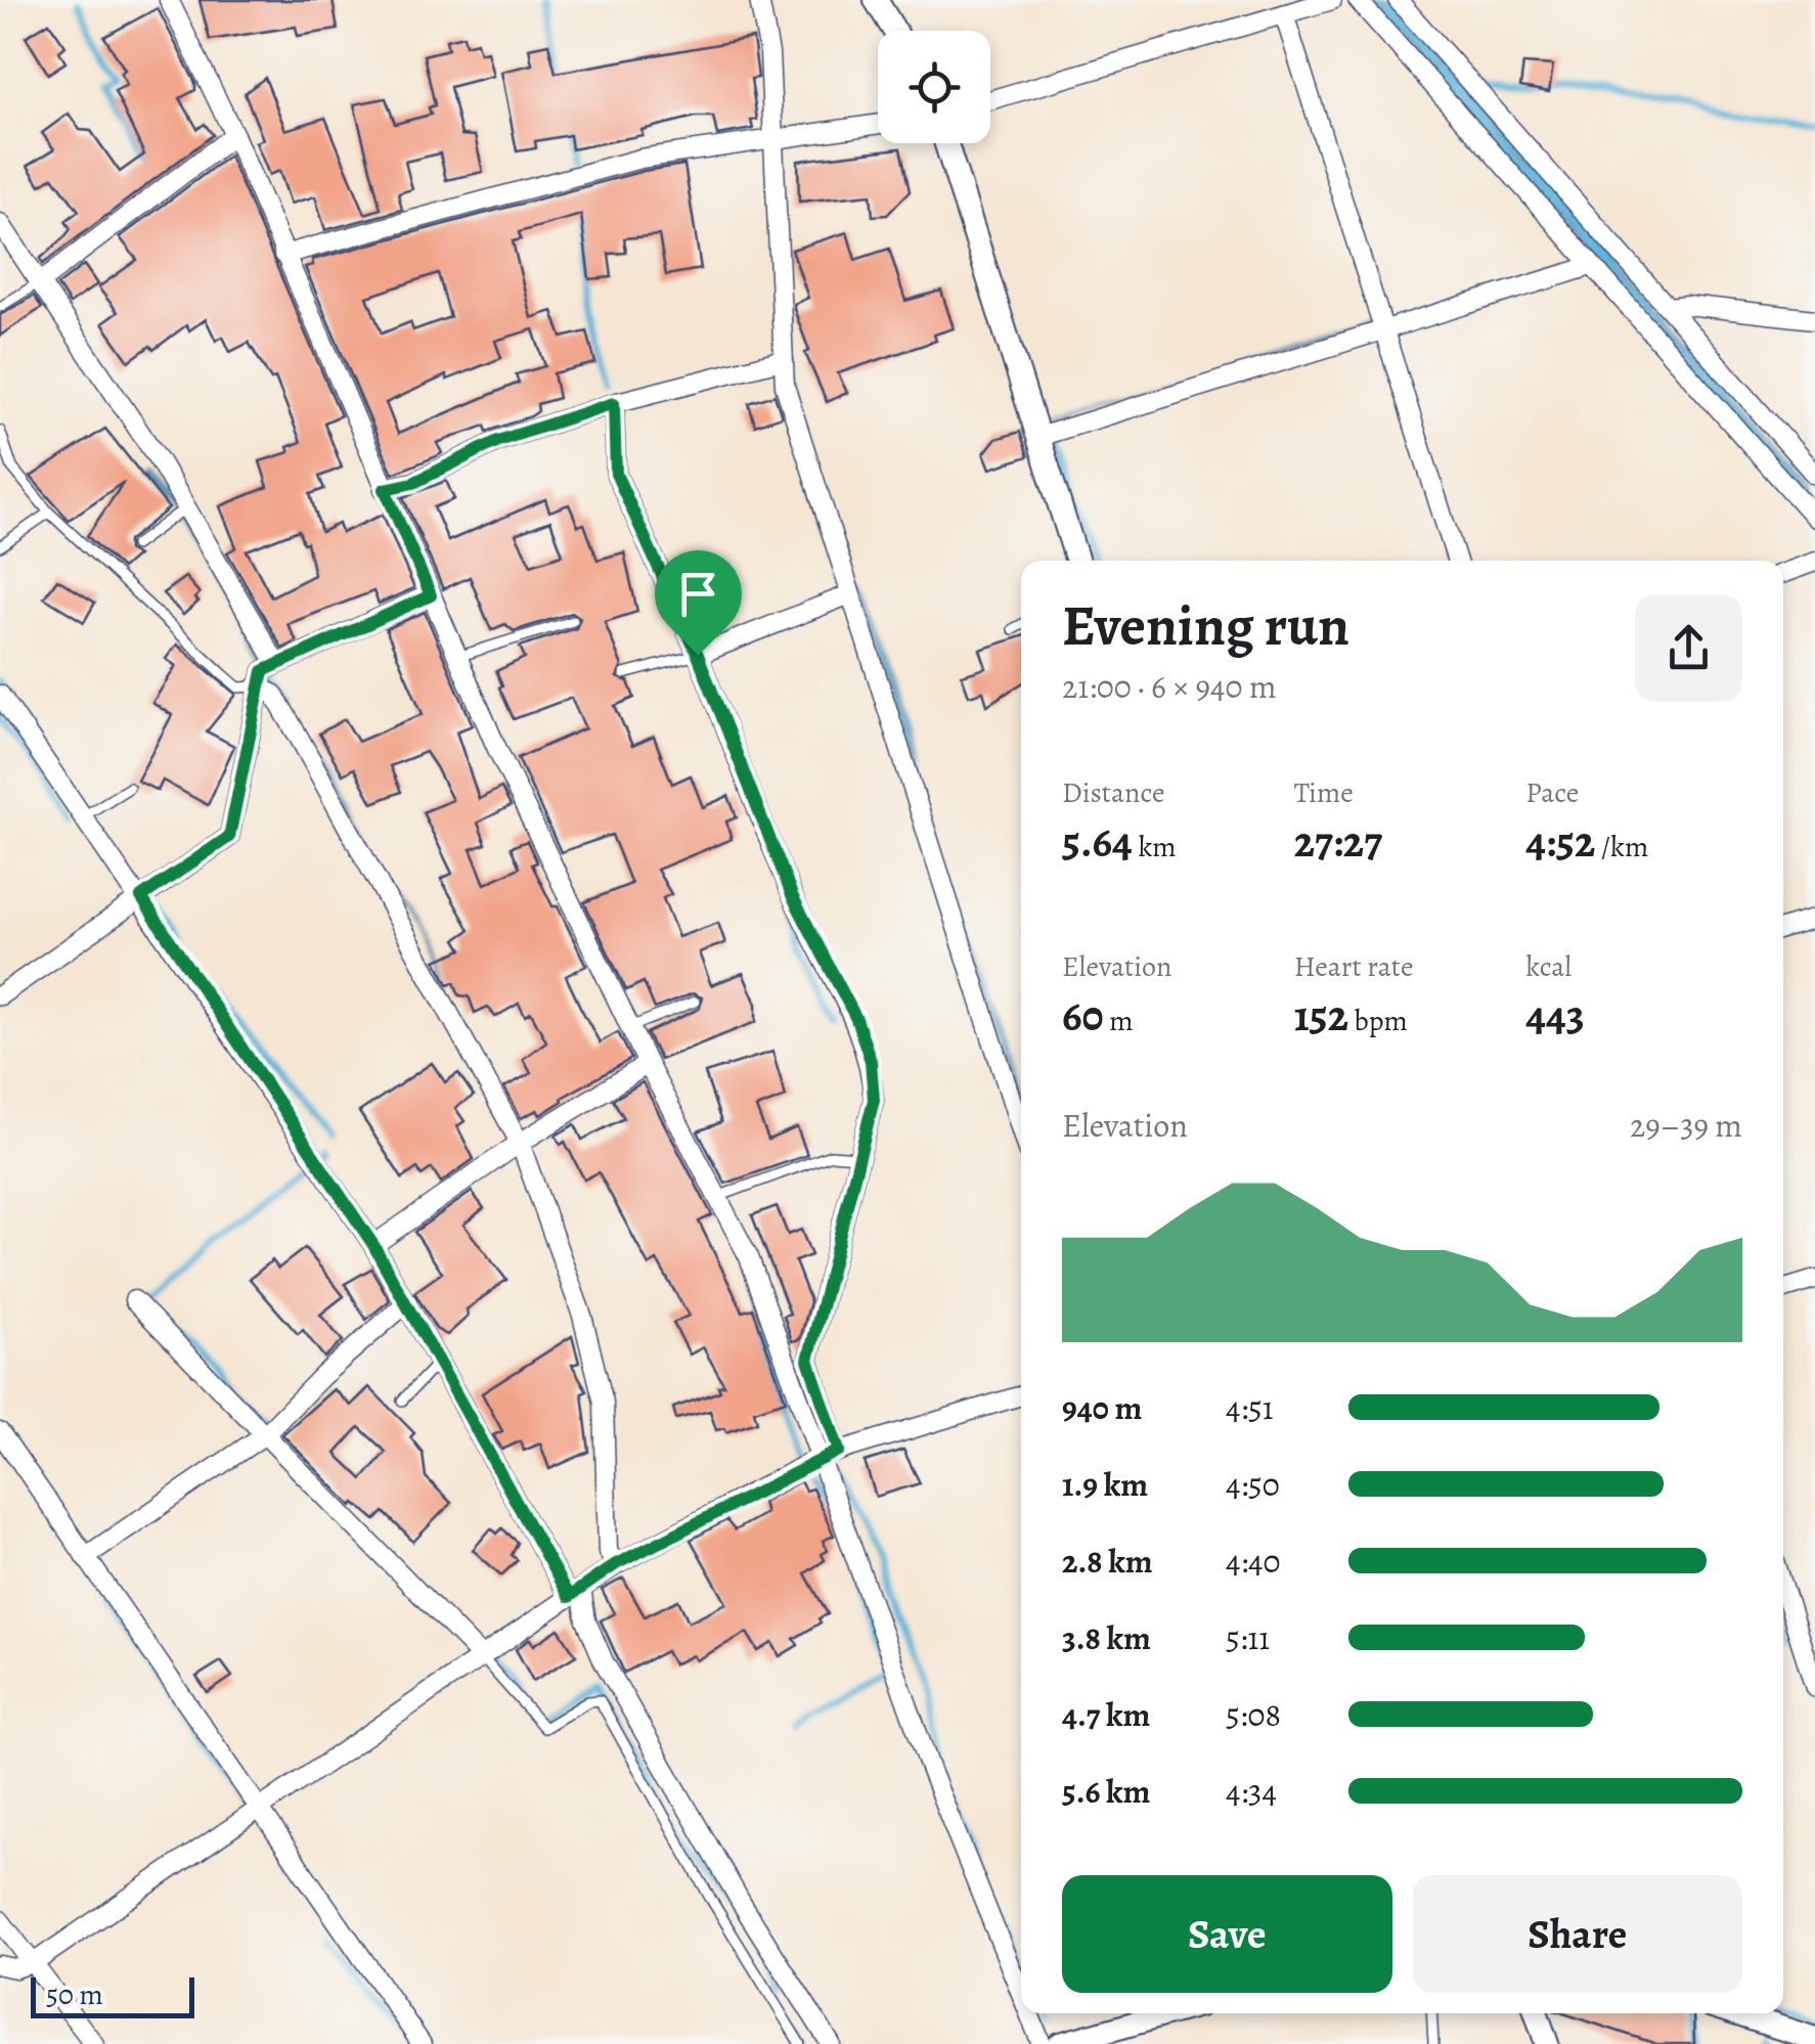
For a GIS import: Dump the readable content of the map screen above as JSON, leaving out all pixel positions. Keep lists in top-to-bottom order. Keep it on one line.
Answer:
{"scale_bar":"50 m","page":{"heading":["Evening run","21:00 · 6 × 940 m"],"stats":[["Distance","5.64 km"],["Time","27:27"],["Pace","4:52 /km"],["Elevation","60 m"],["Heart rate","152 bpm"],["kcal","443"]],"chart":["Elevation","29–39 m"],"list":[{"name":"940 m","note":"4:51"},{"name":"1.9 km","note":"4:50"},{"name":"2.8 km","note":"4:40"},{"name":"3.8 km","note":"5:11"},{"name":"4.7 km","note":"5:08"},{"name":"5.6 km","note":"4:34"}],"buttons":["Save","Share"],"scale":"50 m"}}
